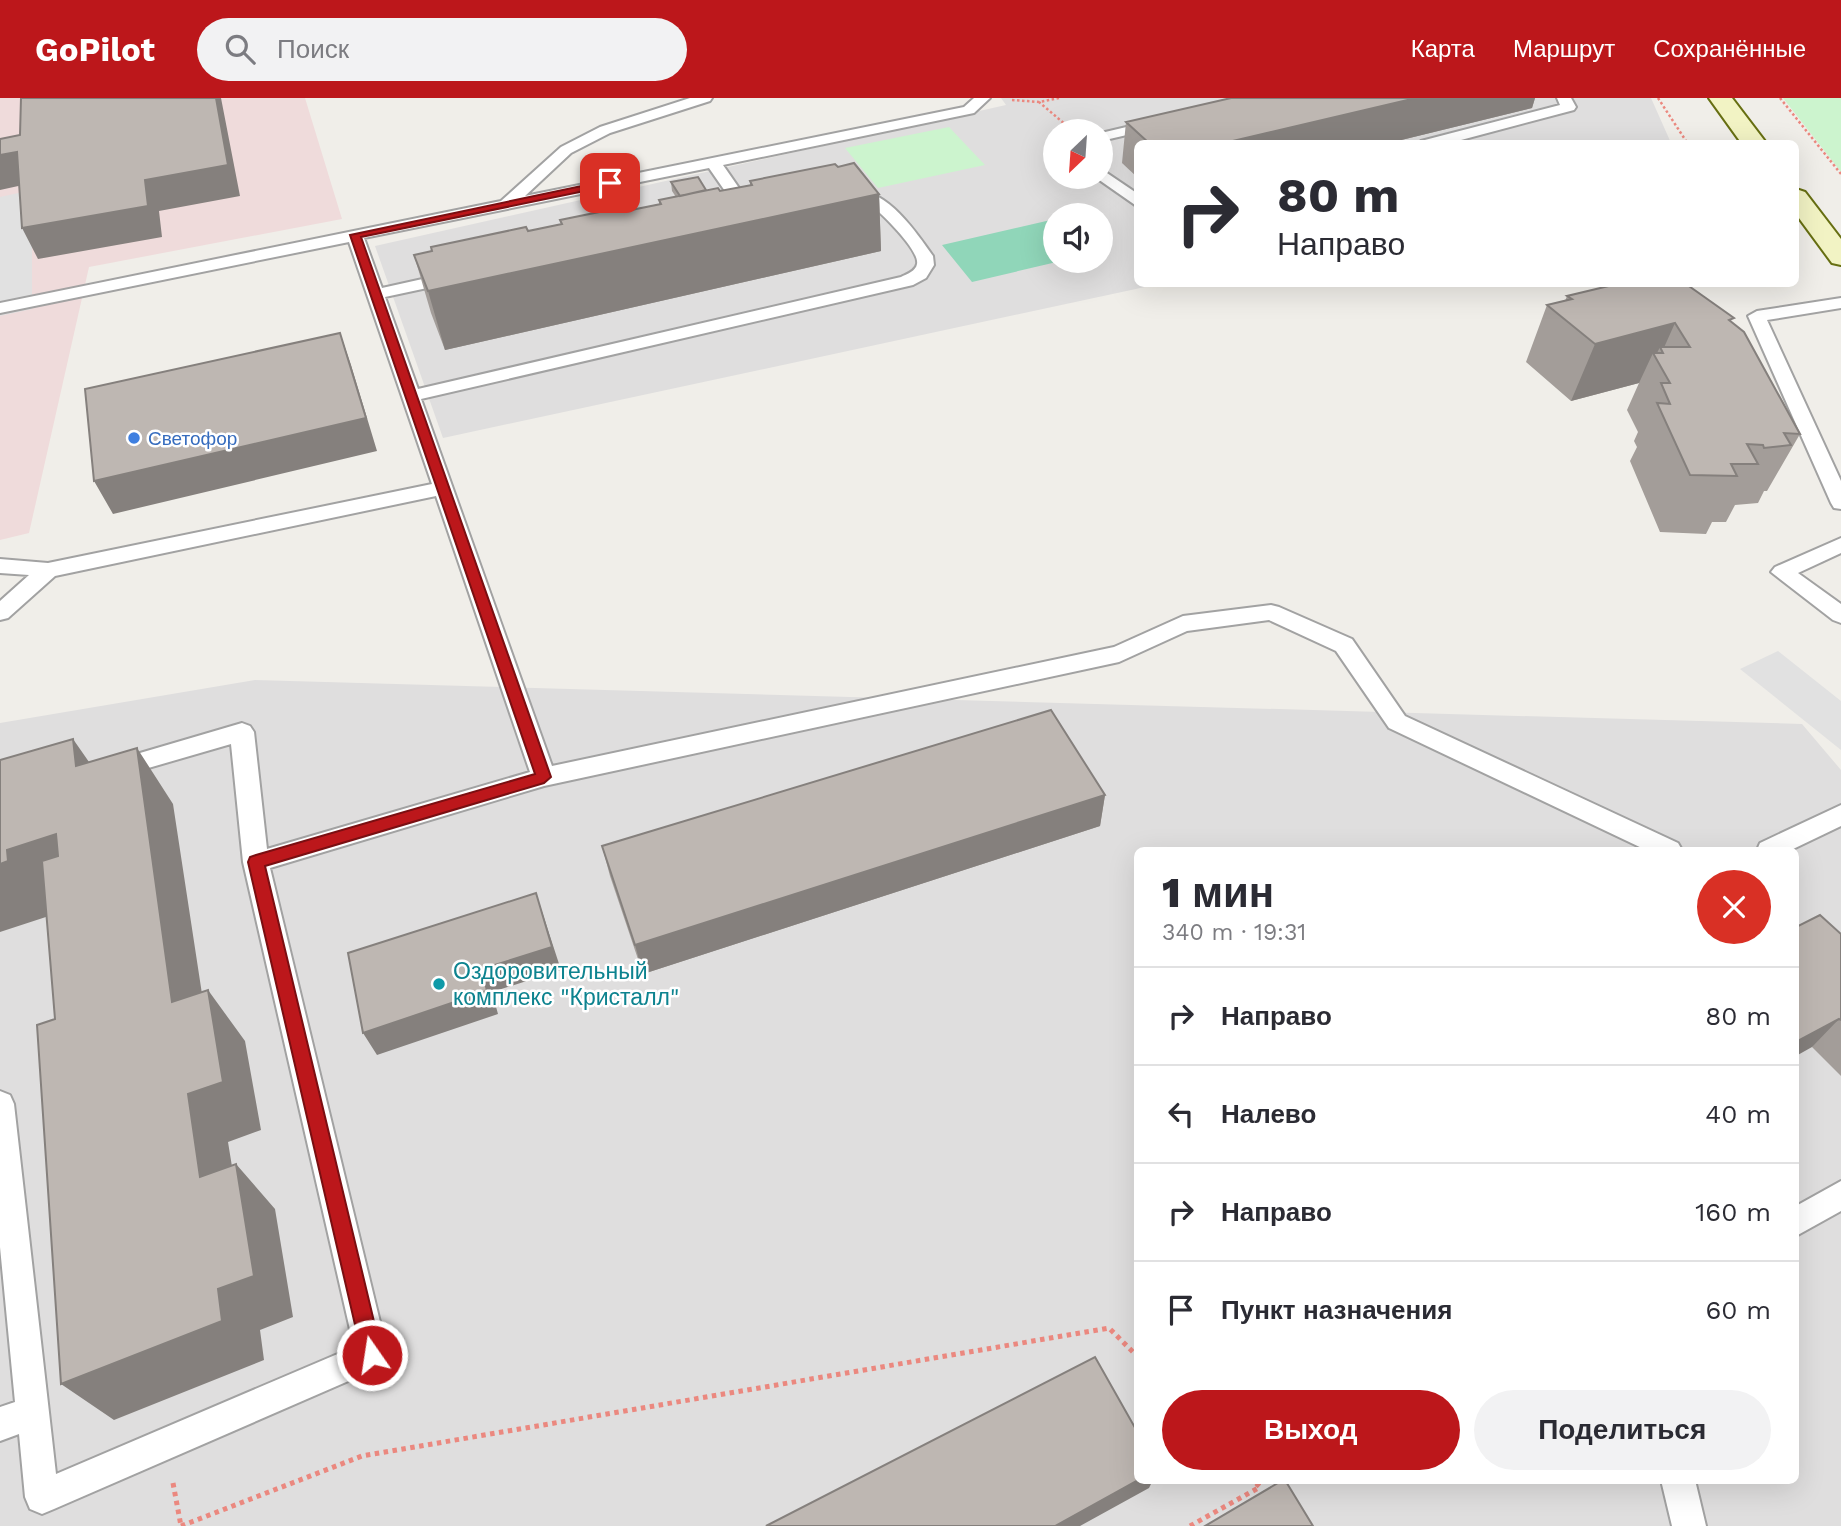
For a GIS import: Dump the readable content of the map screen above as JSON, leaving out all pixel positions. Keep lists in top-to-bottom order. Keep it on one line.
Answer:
{"places":["Светофор","Оздоровительный комплекс \"Кристалл\""],"north":"bottom left","page":{"header":"GoPilot","search":"Поиск","nav":["Карта","Маршрут","Сохранённые"],"turn":["80 m","Направо"],"heading":["1 мин","340 m · 19:31"],"list":[{"name":"Направо","value":"80 m"},{"name":"Налево","value":"40 m"},{"name":"Направо","value":"160 m"},{"name":"Пункт назначения","value":"60 m"}],"buttons":["Выход","Поделиться"]}}
